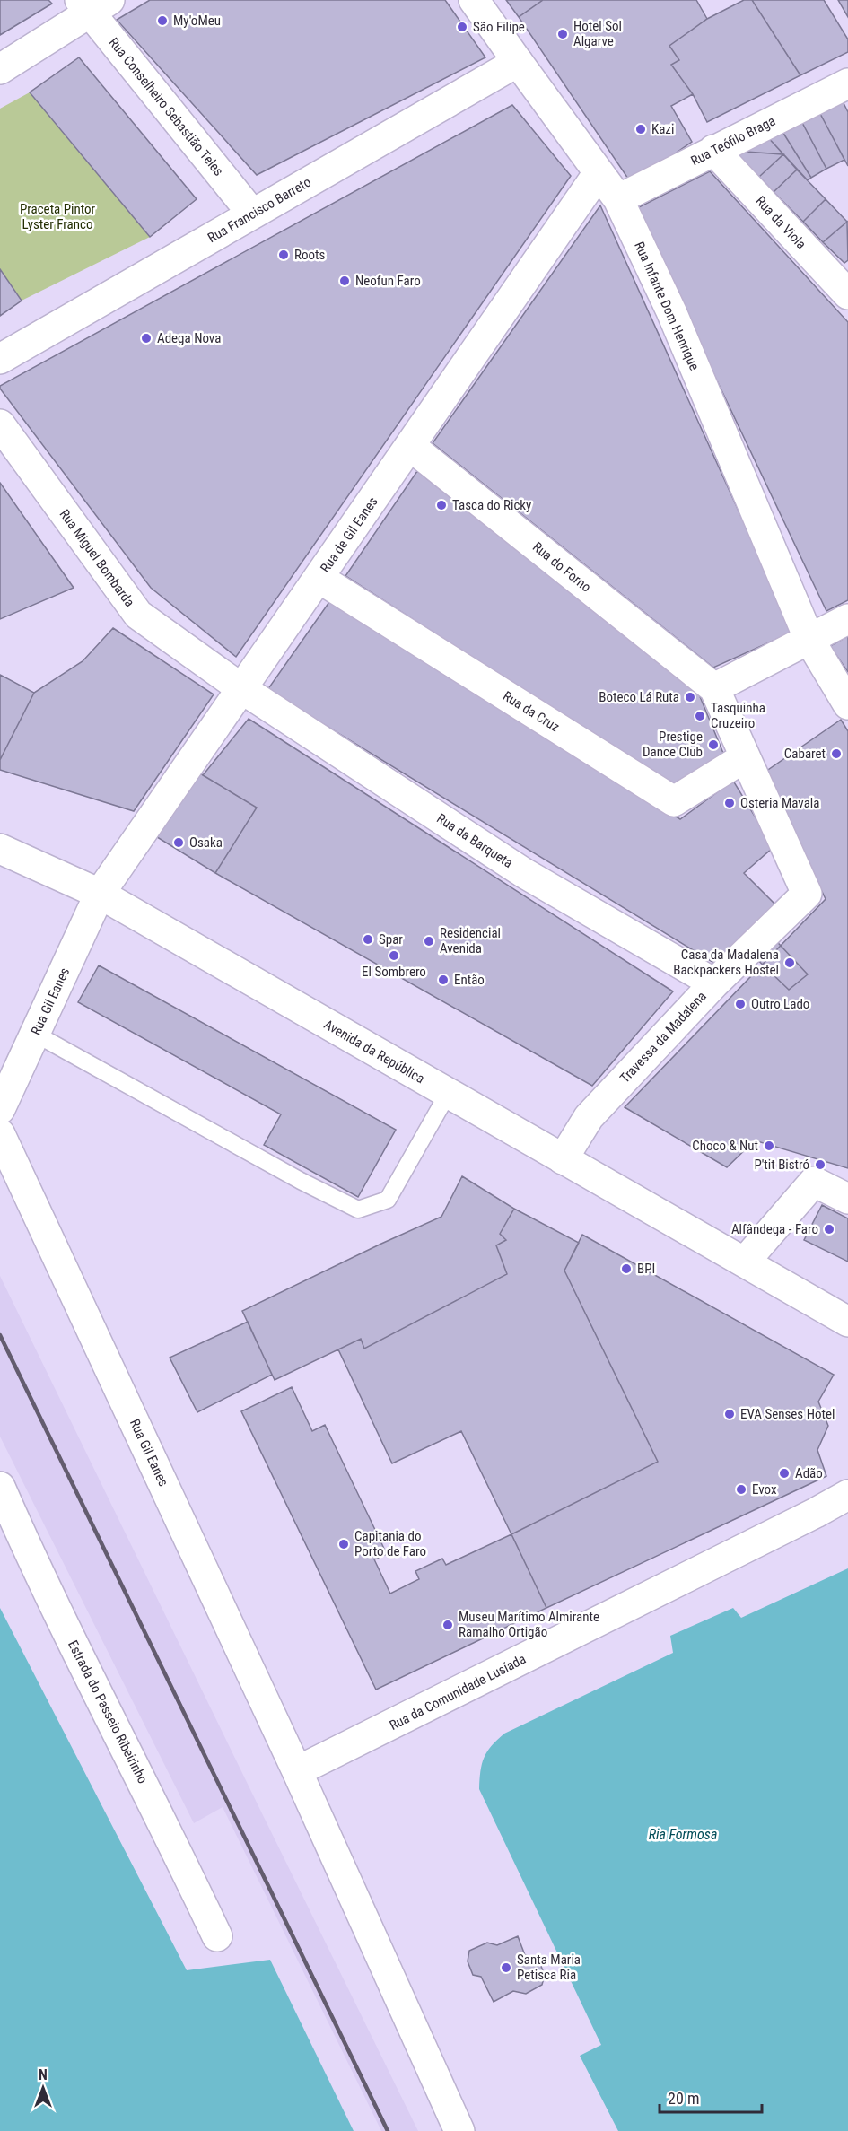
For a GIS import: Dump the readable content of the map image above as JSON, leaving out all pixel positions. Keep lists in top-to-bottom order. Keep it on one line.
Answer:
{"streets":{"street":["Rua Conselheiro Sebastião Teles","Rua Teófilo Braga","Rua Francisco Barreto","Rua da Viola","Rua Infante Dom Henrique","Rua de Gil Eanes","Rua Miguel Bombarda","Rua do Forno","Rua da Cruz","Rua da Barqueta","Rua Gil Eanes","Travessa da Madalena","Avenida da República","Rua da Comunidade Lusíada","Estrada do Passeio Ribeirinho"]},"crossings":[["Rua Conselheiro Sebastião Teles","Rua Francisco Barreto"],["Rua Teófilo Braga","Rua da Viola"],["Rua Teófilo Braga","Rua Infante Dom Henrique"],["Rua Francisco Barreto","Rua Infante Dom Henrique"],["Rua Infante Dom Henrique","Rua de Gil Eanes"],["Rua de Gil Eanes","Rua Miguel Bombarda"],["Rua de Gil Eanes","Rua do Forno"],["Rua de Gil Eanes","Rua da Cruz"],["Rua de Gil Eanes","Rua da Barqueta"],["Rua de Gil Eanes","Rua Gil Eanes"],["Rua de Gil Eanes","Avenida da República"],["Rua Miguel Bombarda","Rua da Barqueta"],["Rua da Cruz","Travessa da Madalena"],["Rua da Barqueta","Travessa da Madalena"],["Rua Gil Eanes","Avenida da República"],["Rua Gil Eanes","Rua da Comunidade Lusíada"],["Travessa da Madalena","Avenida da República"]],"water":["Ria Formosa"],"parks":["Praceta Pintor Lyster Franco"],"places":["My'oMeu","São Filipe","Hotel Sol Algarve","Kazi","Roots","Neofun Faro","Adega Nova","Tasca do Ricky","Boteco Lá Ruta","Tasquinha Cruzeiro","Prestige Dance Club","Cabaret","Osteria Mavala","Osaka","Spar","Residencial Avenida","El Sombrero","Casa da Madalena Backpackers Hostel","Então","Outro Lado","Choco & Nut","P'tit Bistró","Alfândega - Faro","BPI","EVA Senses Hotel","Adão","Evox","Capitania do Porto de Faro","Museu Marítimo Almirante Ramalho Ortigão","Santa Maria Petisca Ria"],"scale_bar":"20 m","north":"top"}
